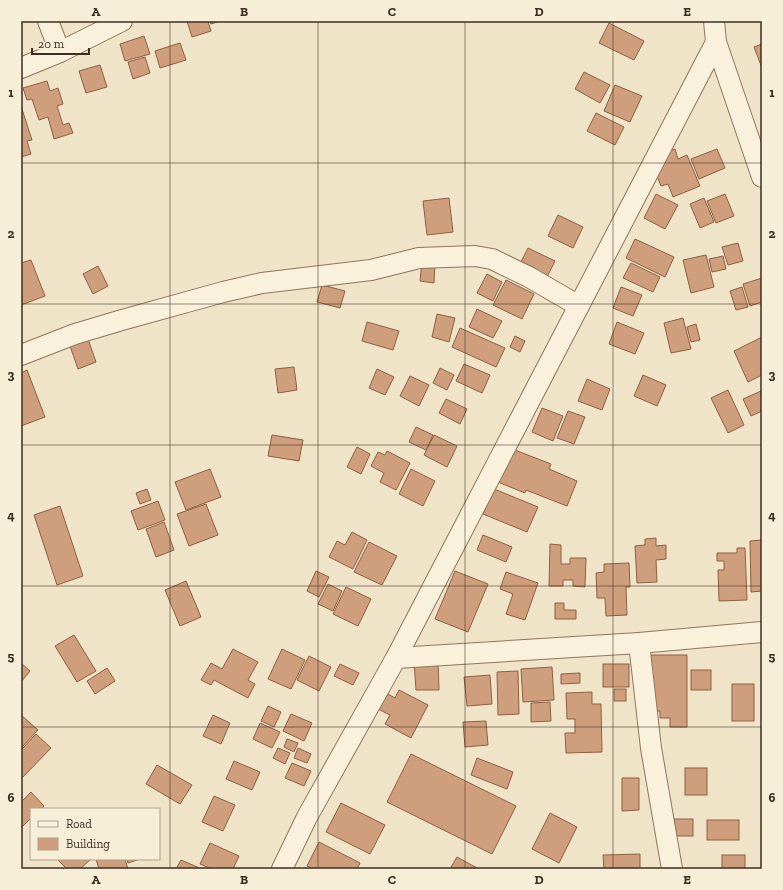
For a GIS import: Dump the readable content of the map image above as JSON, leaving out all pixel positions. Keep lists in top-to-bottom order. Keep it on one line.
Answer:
{"legend":["Road","Building"],"scale_bar":"20 m","grid":{"columns":["A","B","C","D","E"],"rows":["1","2","3","4","5","6"]}}
